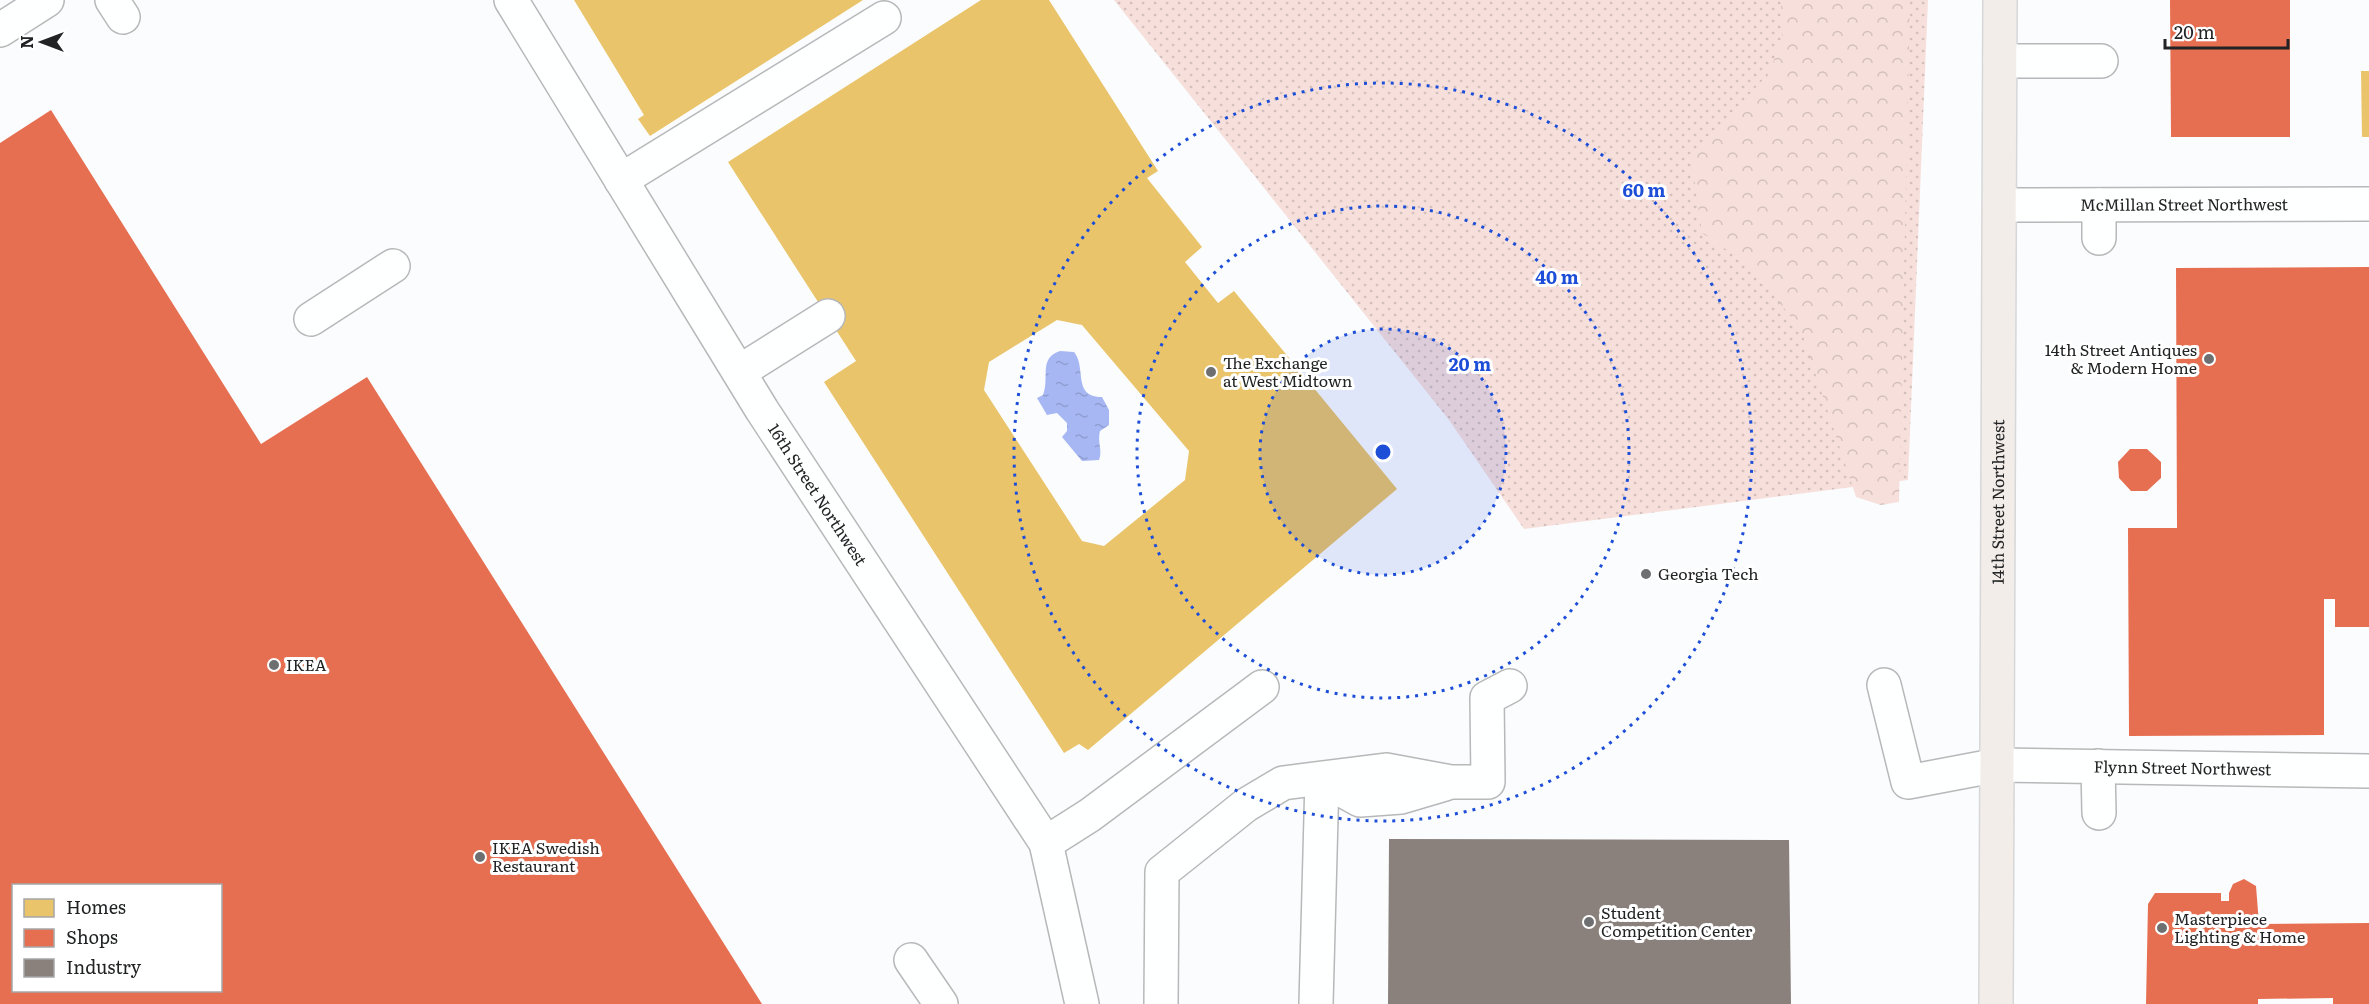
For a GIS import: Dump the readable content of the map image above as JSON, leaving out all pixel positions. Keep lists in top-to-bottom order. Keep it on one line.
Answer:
{"streets":{"main road":["14th Street Northwest"],"street":["McMillan Street Northwest","16th Street Northwest","Flynn Street Northwest"]},"crossings":[["McMillan Street Northwest","14th Street Northwest"],["14th Street Northwest","Flynn Street Northwest"]],"places":["14th Street Antiques & Modern Home","The Exchange at West Midtown","Georgia Tech","IKEA","IKEA Swedish Restaurant","Student Competition Center","Masterpiece Lighting & Home"],"legend":["Homes","Shops","Industry"],"scale_bar":"20 m","north":"left","rings":["60 m","40 m","20 m"]}
